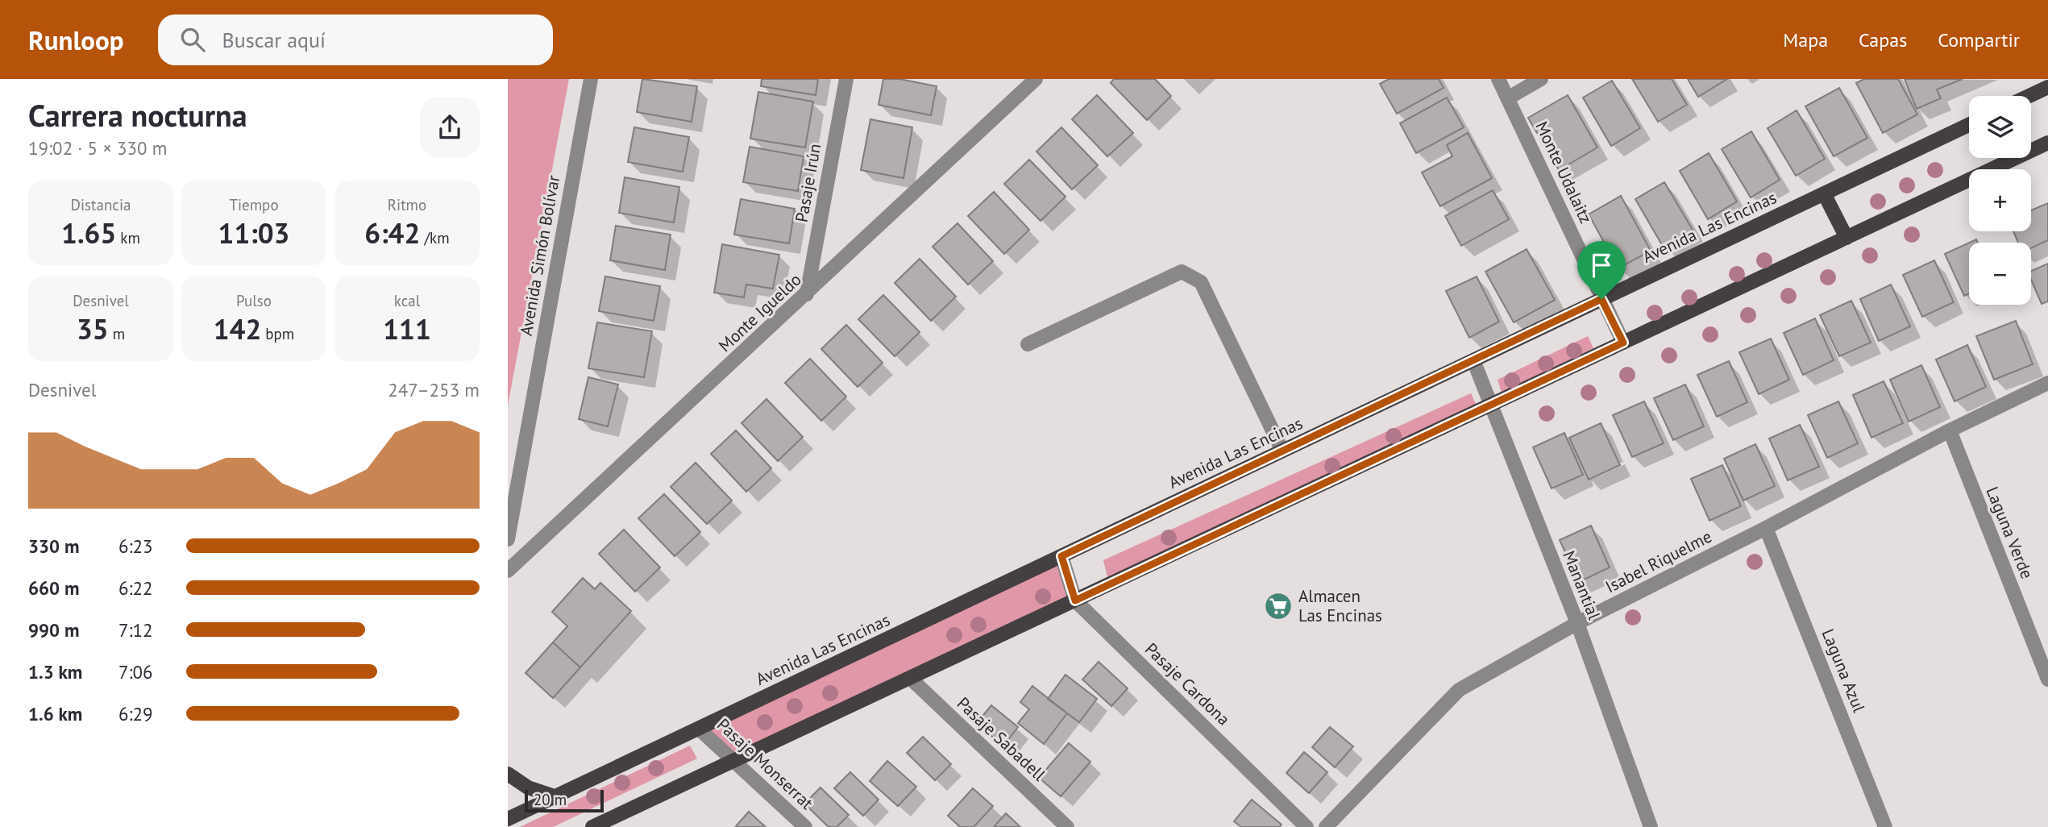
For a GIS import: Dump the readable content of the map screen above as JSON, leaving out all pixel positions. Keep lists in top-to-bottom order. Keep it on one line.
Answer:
{"streets":{"main road":["Avenida Las Encinas"],"street":["Monte Udalaitz","Pasaje Irún","Avenida Simón Bolívar","Monte Igueldo","Laguna Verde","Isabel Riquelme","Manantial","Laguna Azul","Pasaje Cardona","Pasaje Sabadell","Pasaje Monserrat"]},"crossings":[["Monte Udalaitz","Avenida Las Encinas"],["Pasaje Irún","Monte Igueldo"],["Avenida Las Encinas","Manantial"],["Avenida Las Encinas","Pasaje Cardona"],["Avenida Las Encinas","Pasaje Monserrat"],["Laguna Verde","Isabel Riquelme"],["Isabel Riquelme","Manantial"],["Isabel Riquelme","Laguna Azul"]],"places":{"supermarket":["Almacen Las Encinas"]},"scale_bar":"20 m","page":{"header":"Runloop","search":"Buscar aquí","nav":["Mapa","Capas","Compartir"],"heading":["Carrera nocturna","19:02 · 5 × 330 m"],"map_buttons":["+","−"],"stats":[["Distancia","1.65 km"],["Tiempo","11:03"],["Ritmo","6:42 /km"],["Desnivel","35 m"],["Pulso","142 bpm"],["kcal","111"]],"chart":["Desnivel","247–253 m"],"list":[{"name":"330 m","note":"6:23"},{"name":"660 m","note":"6:22"},{"name":"990 m","note":"7:12"},{"name":"1.3 km","note":"7:06"},{"name":"1.6 km","note":"6:29"}],"scale":"20 m"}}
